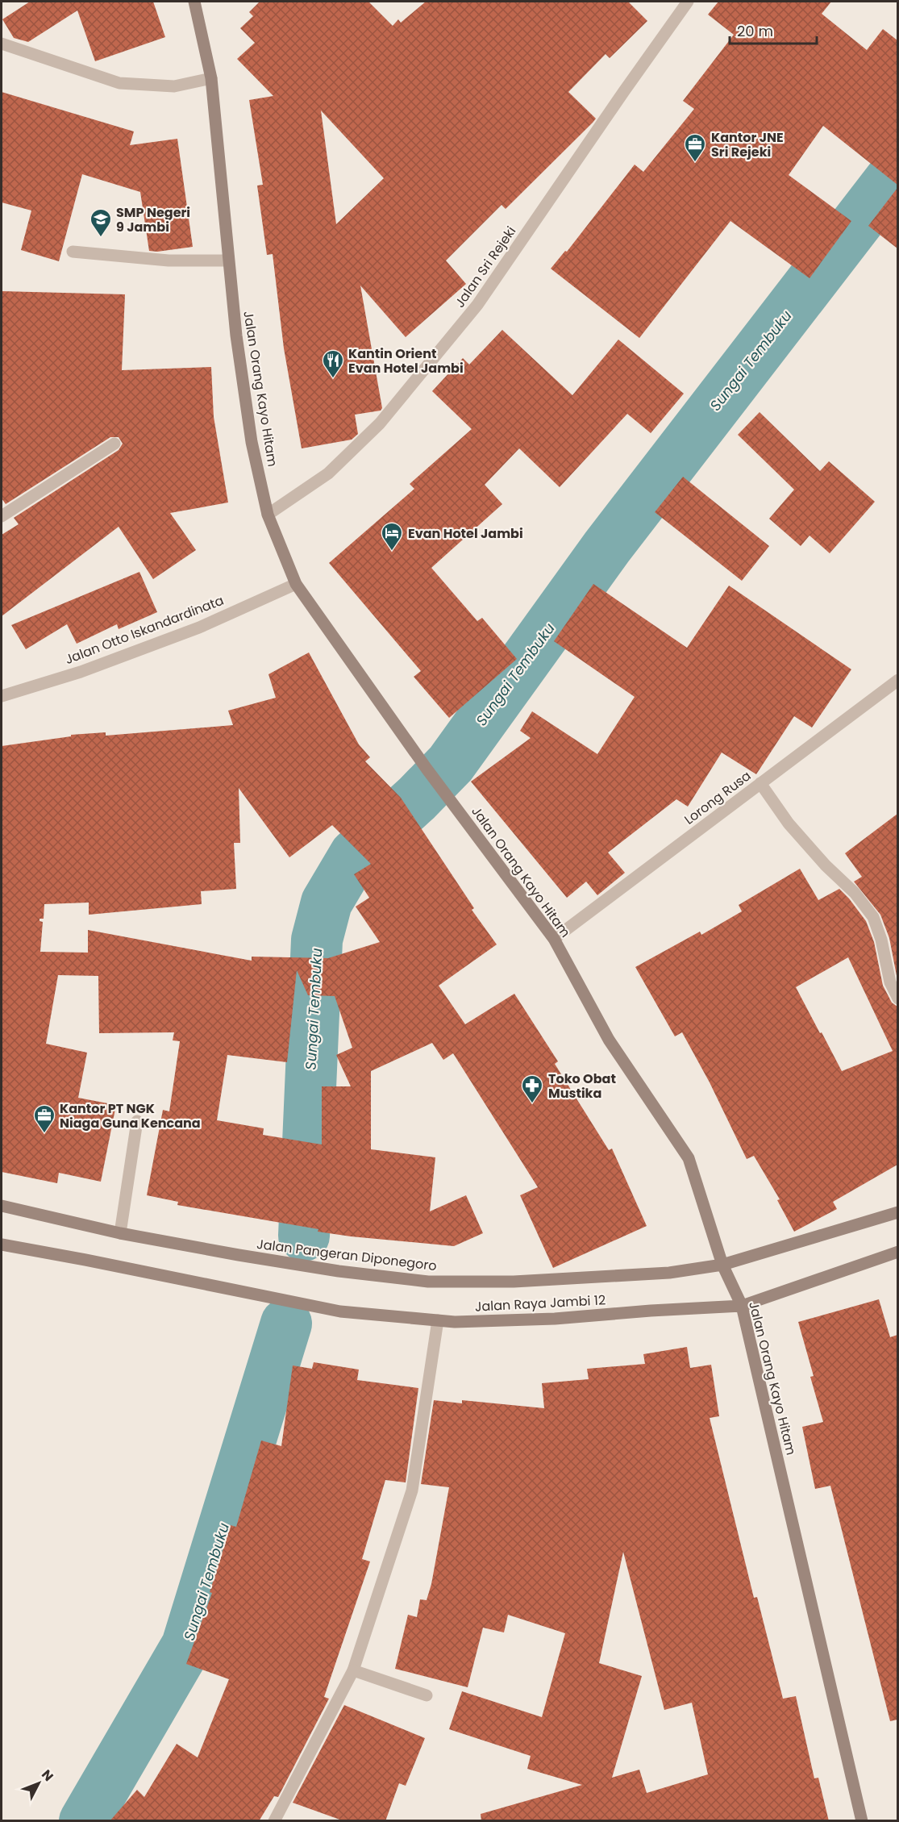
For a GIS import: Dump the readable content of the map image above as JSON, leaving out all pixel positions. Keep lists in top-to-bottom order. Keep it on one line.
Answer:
{"streets":{"main road":["Jalan Orang Kayo Hitam","Jalan Pangeran Diponegoro","Jalan Raya Jambi 12"],"street":["Jalan Sri Rejeki","Jalan Otto Iskandardinata","Lorong Rusa"]},"crossings":[["Jalan Sri Rejeki","Jalan Orang Kayo Hitam"],["Jalan Orang Kayo Hitam","Jalan Otto Iskandardinata"],["Jalan Orang Kayo Hitam","Lorong Rusa"],["Jalan Orang Kayo Hitam","Jalan Pangeran Diponegoro"],["Jalan Orang Kayo Hitam","Jalan Raya Jambi 12"]],"water":["Sungai Tembuku"],"places":{"office":["Kantor JNE Sri Rejeki","Kantor PT NGK Niaga Guna Kencana"],"school or university":["SMP Negeri 9 Jambi"],"restaurant":["Kantin Orient Evan Hotel Jambi"],"hotel":["Evan Hotel Jambi"],"pharmacy":["Toko Obat Mustika"]},"scale_bar":"20 m","north":"top right"}
